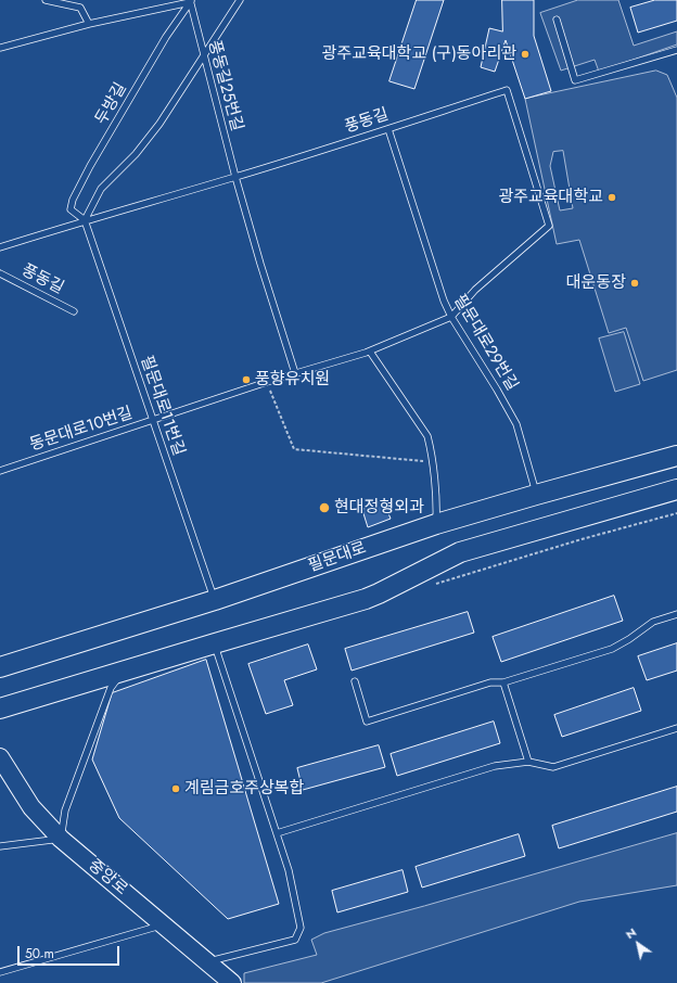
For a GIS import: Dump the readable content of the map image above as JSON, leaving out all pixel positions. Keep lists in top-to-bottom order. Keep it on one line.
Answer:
{"streets":{"main road":["필문대로","중앙로"],"lane":["풍동길25번길","두방길","풍동길","필문대로29번길","필문대로11번길","동문대로10번길"]},"crossings":[["풍동길25번길","두방길"],["풍동길25번길","풍동길"],["두방길","풍동길"],["두방길","필문대로11번길"],["풍동길","필문대로29번길"],["풍동길","필문대로11번길"],["풍동길","동문대로10번길"],["필문대로29번길","동문대로10번길"],["필문대로29번길","필문대로"],["필문대로11번길","동문대로10번길"],["필문대로11번길","필문대로"]],"places":["광주교육대학교 (구)동아리관","광주교육대학교","대운동장","풍향유치원","현대정형외과","계림금호주상복합"],"scale_bar":"50 m","north":"top left"}
